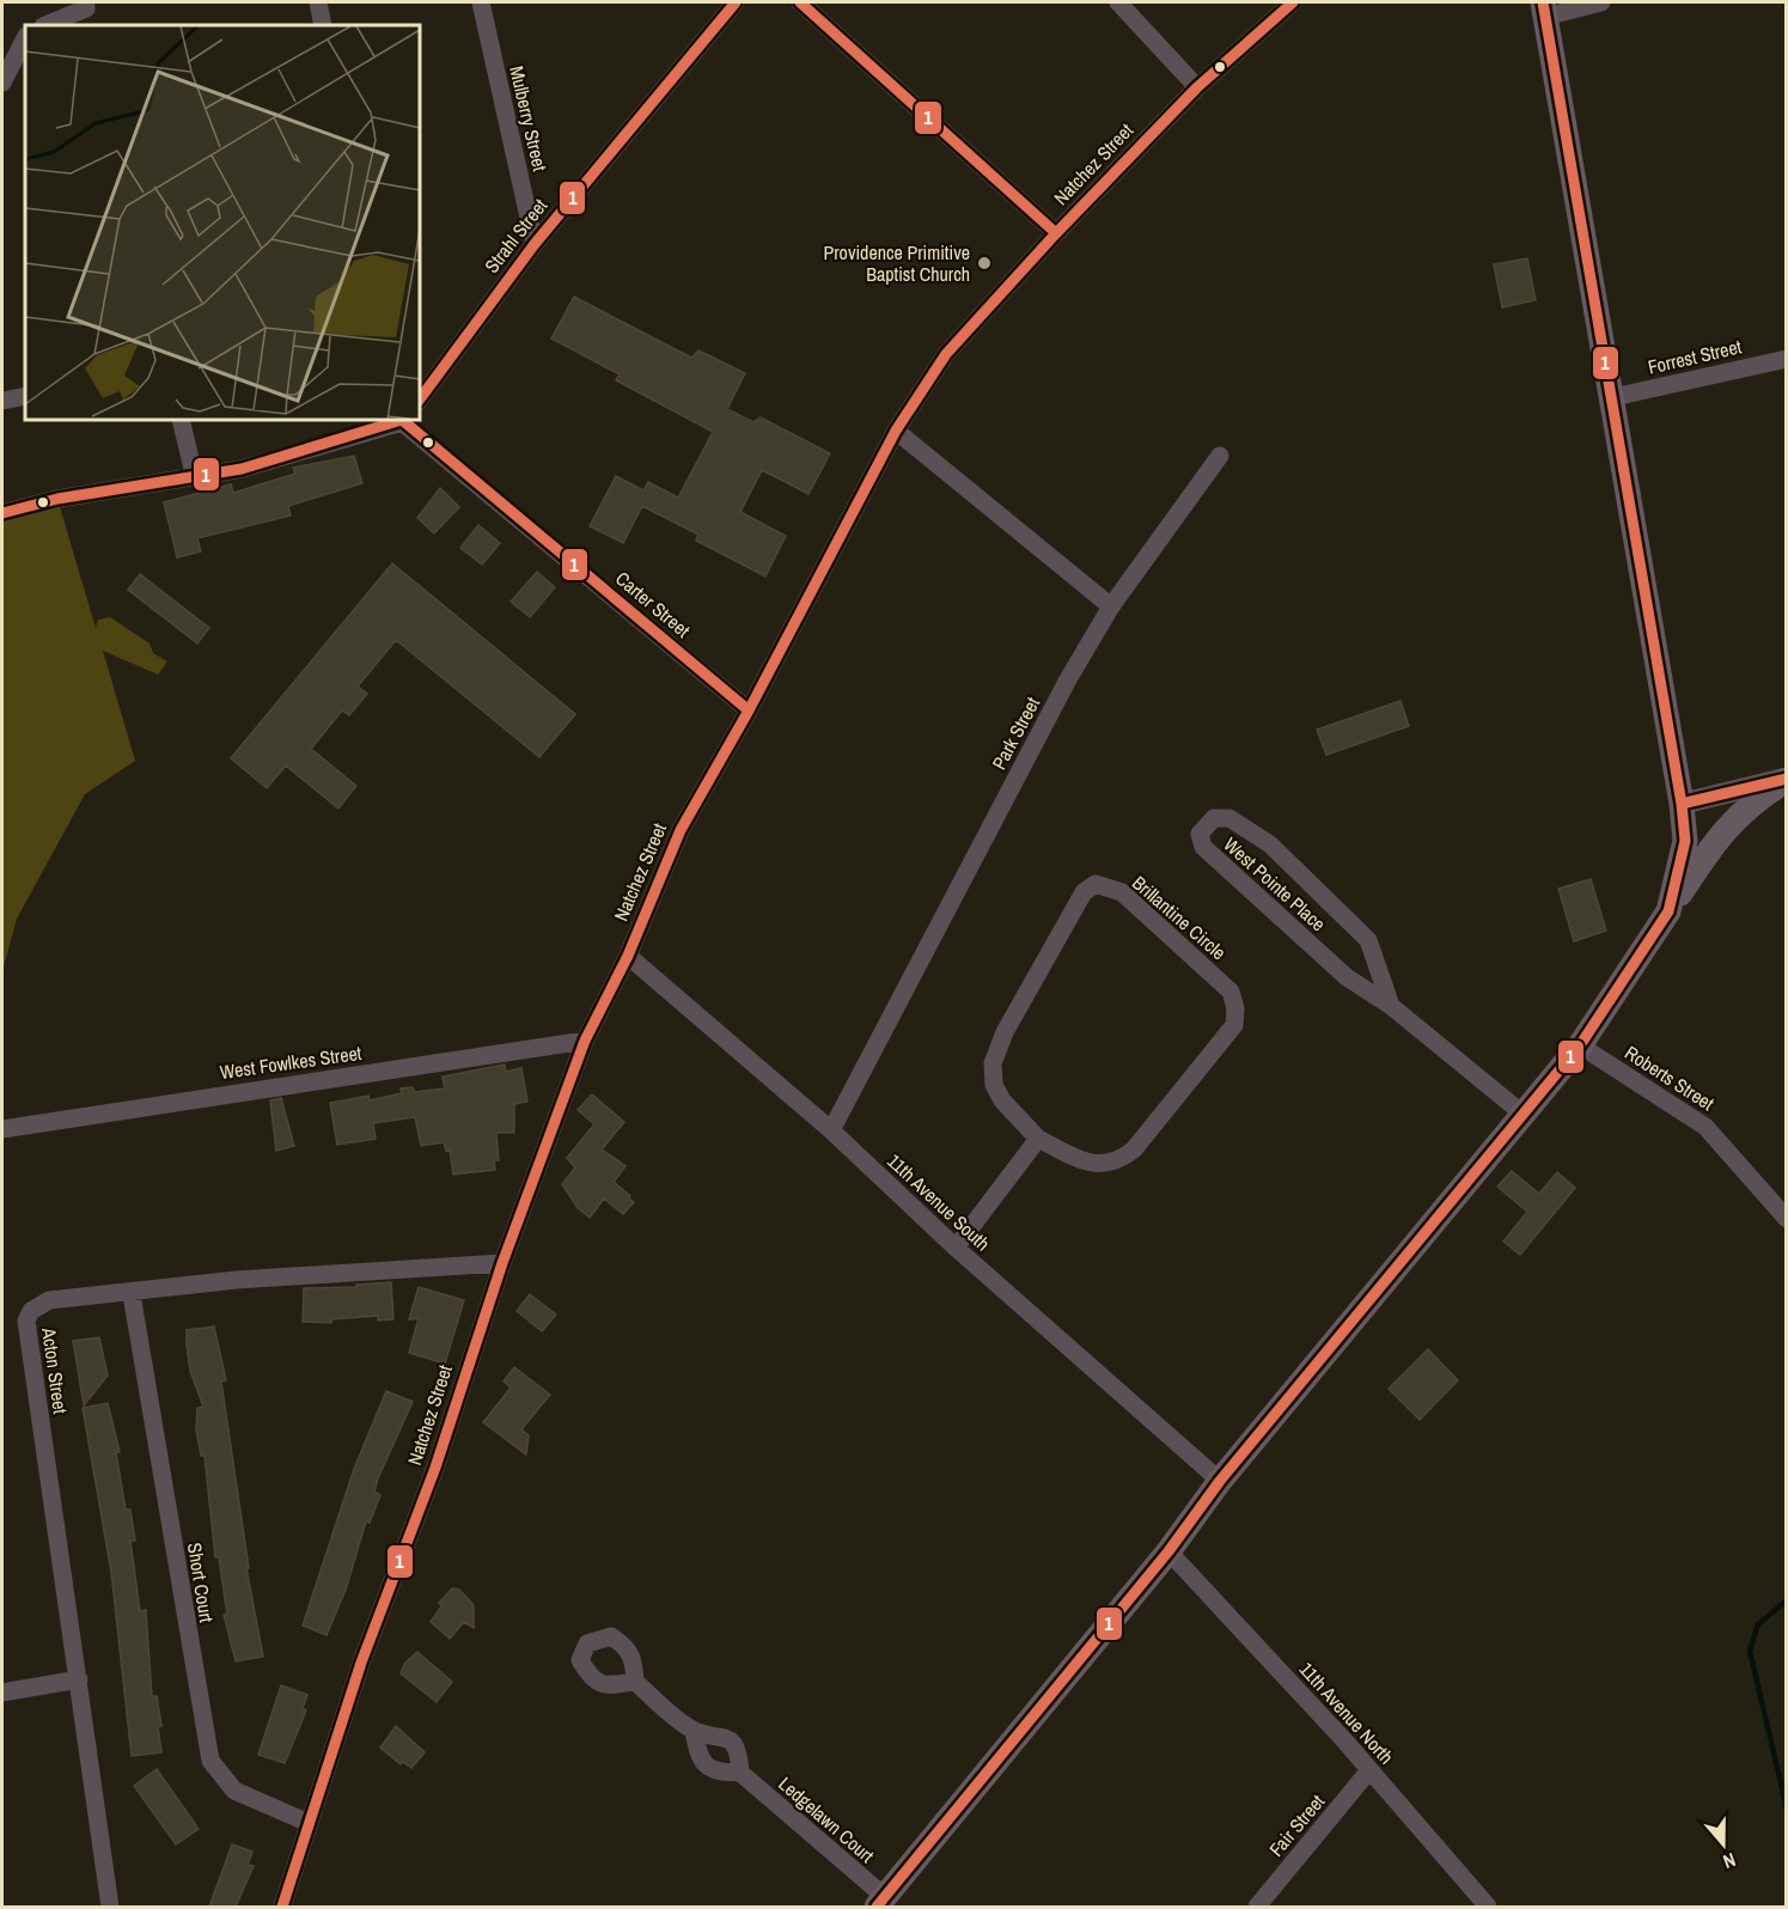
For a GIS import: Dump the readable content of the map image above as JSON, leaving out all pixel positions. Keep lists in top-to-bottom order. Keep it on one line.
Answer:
{"streets":{"street":["Mulberry Street","Natchez Street","Strahl Street","Forrest Street","Carter Street","Park Street","West Pointe Place","Brillantine Circle","West Fowlkes Street","Roberts Street","11th Avenue South","Acton Street","Short Court","11th Avenue North","Ledgelawn Court","Fair Street"]},"crossings":[["Mulberry Street","Strahl Street"],["Natchez Street","Carter Street"],["Natchez Street","West Fowlkes Street"],["Natchez Street","11th Avenue South"],["Natchez Street","Acton Street"],["Natchez Street","Short Court"],["Park Street","11th Avenue South"],["Acton Street","Short Court"],["11th Avenue North","Fair Street"]],"places":["Providence Primitive Baptist Church"],"lines":["transit line 1"],"north":"bottom"}
